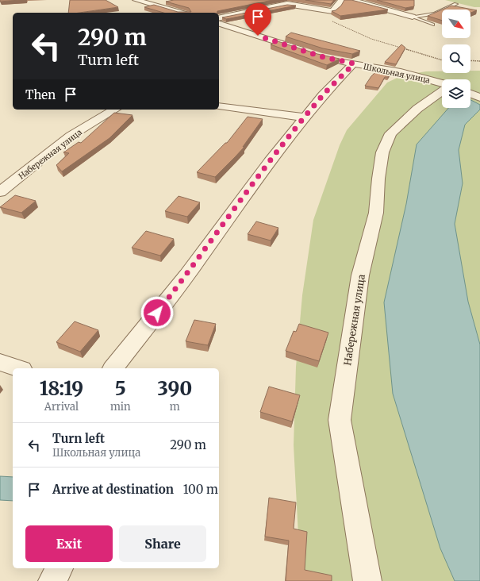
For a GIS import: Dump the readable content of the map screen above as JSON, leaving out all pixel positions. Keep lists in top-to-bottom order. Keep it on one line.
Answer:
{"streets":{"street":["Школьная улица","Набережная улица"]},"north":"bottom right","page":{"turn":["290 m","Turn left"],"then":"Then","eta":["18:19","Arrival","5","min","390","m"],"list":[{"name":"Turn left","note":"Школьная улица","value":"290 m"},{"name":"Arrive at destination","value":"100 m"}],"buttons":["Exit","Share"]}}
